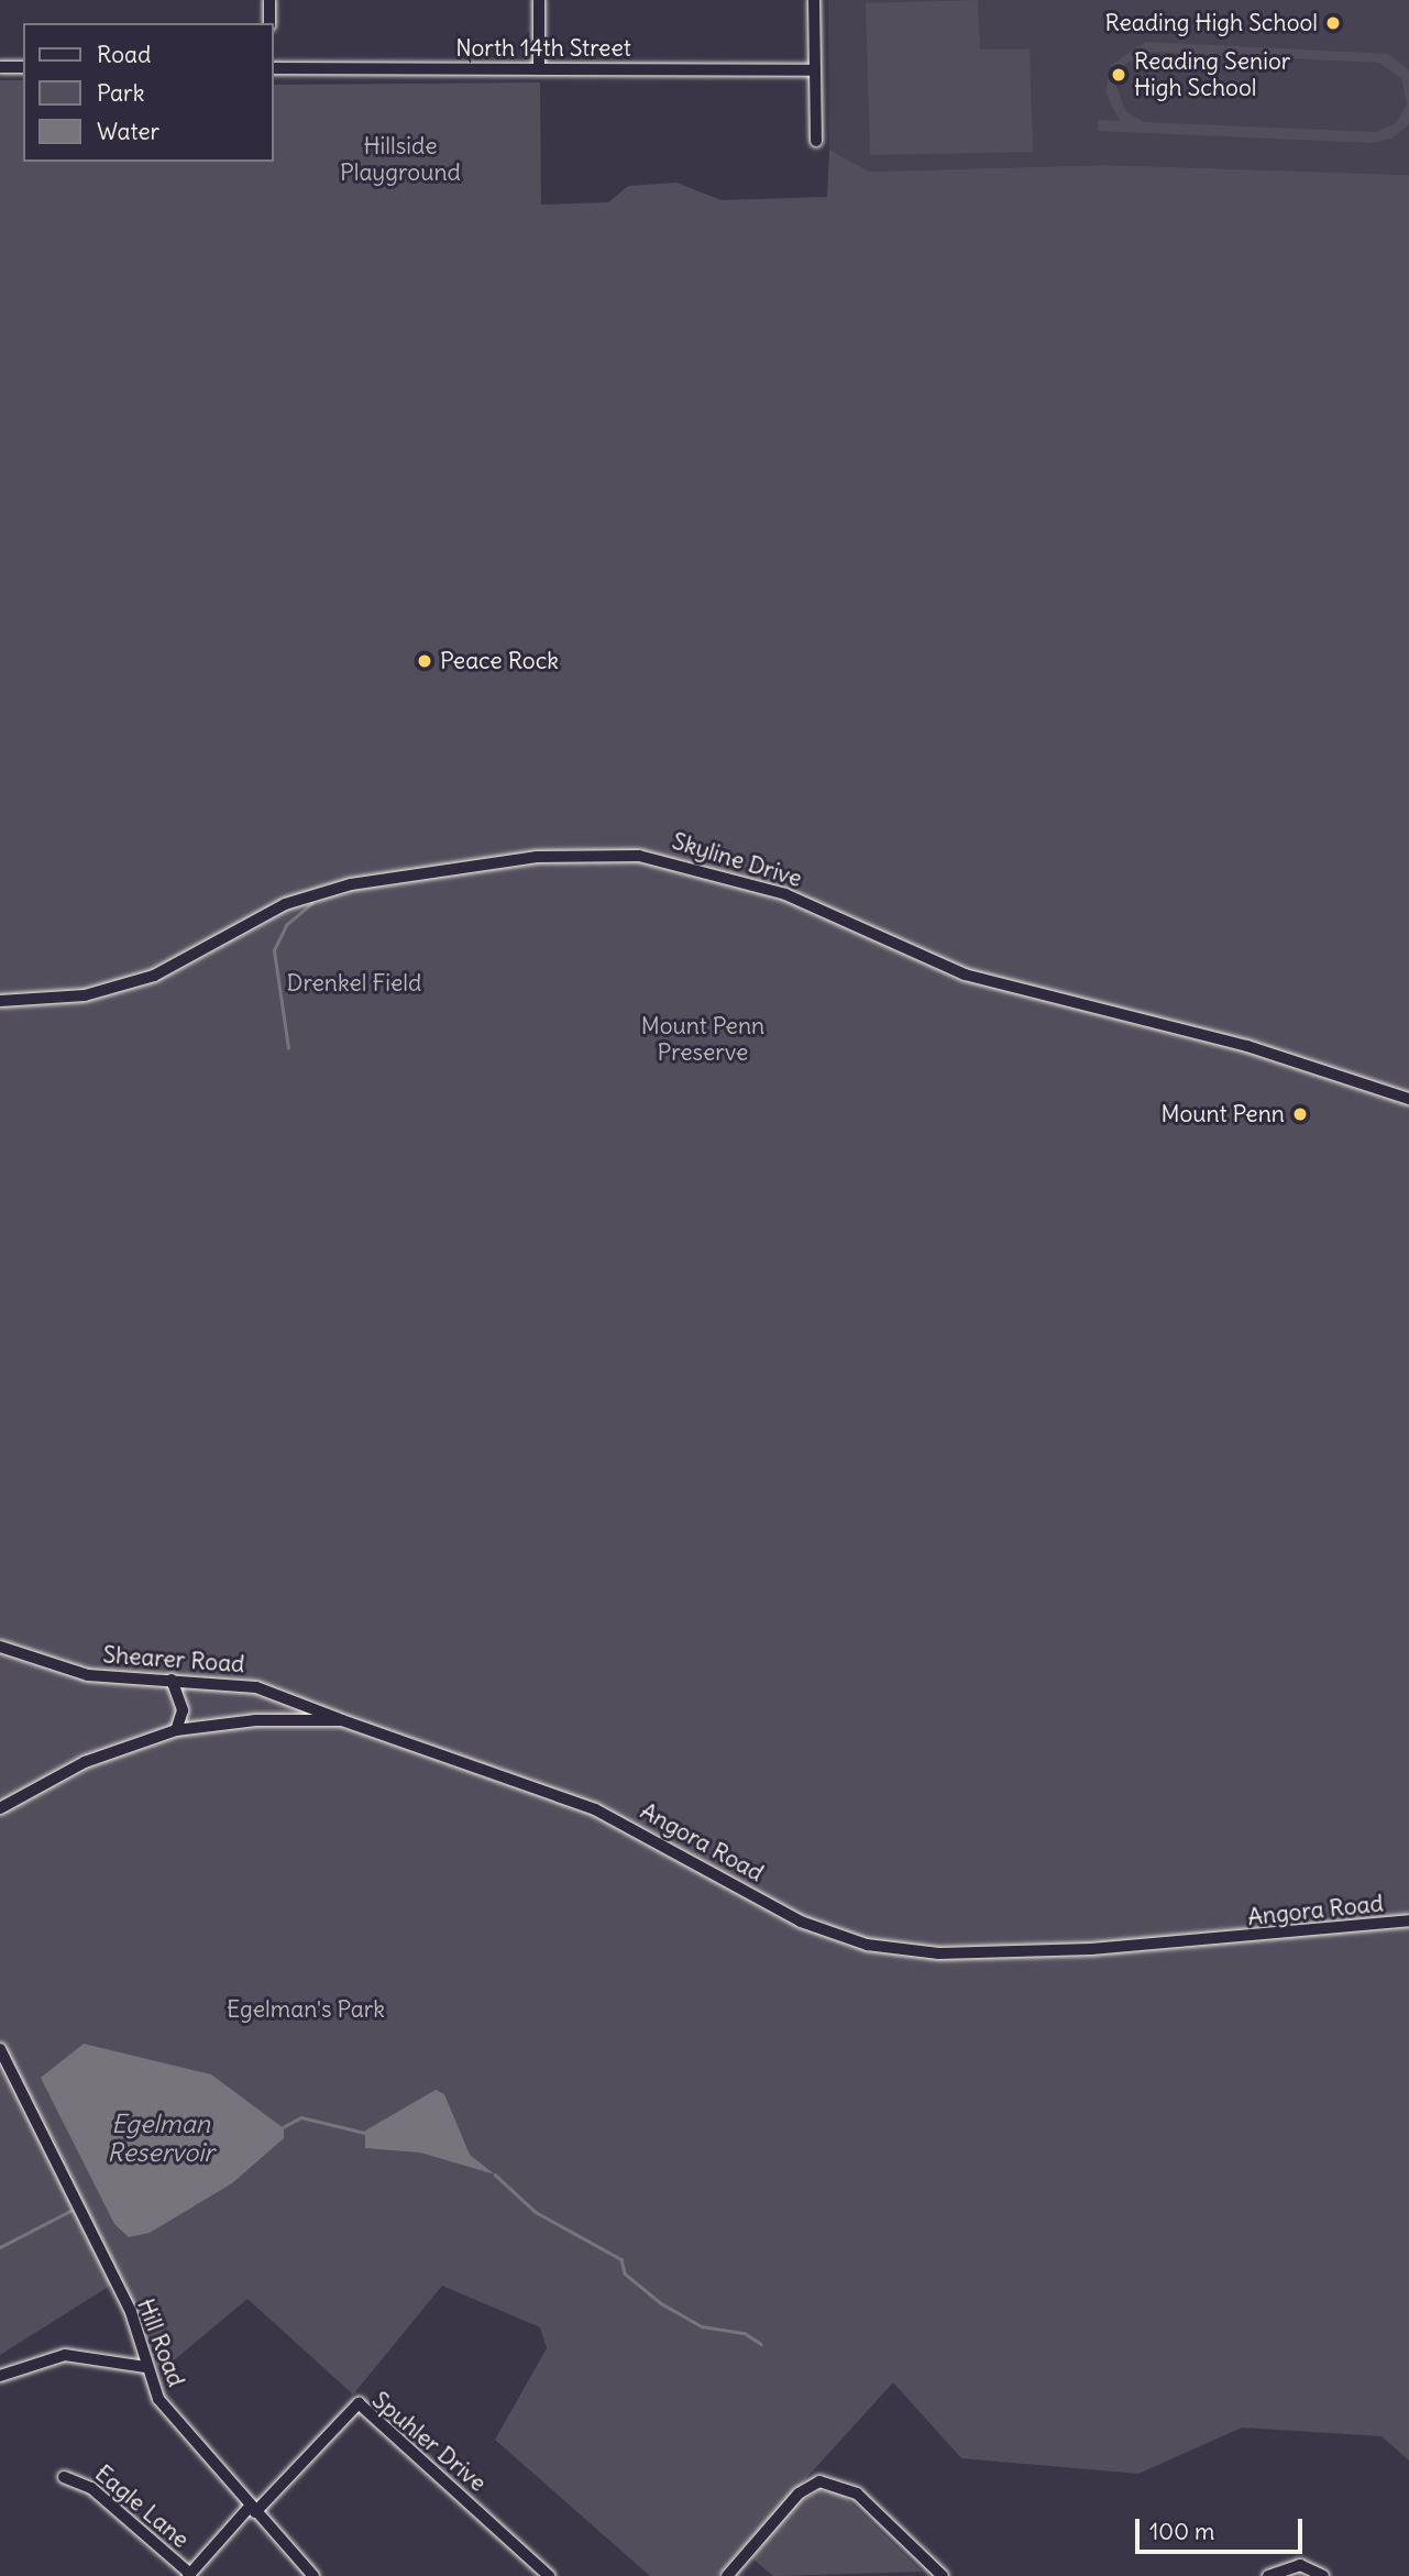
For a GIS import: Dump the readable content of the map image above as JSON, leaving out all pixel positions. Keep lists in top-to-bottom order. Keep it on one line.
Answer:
{"streets":{"street":["North 14th Street","Skyline Drive","Shearer Road","Angora Road","Hill Road","Spuhler Drive","Eagle Lane"]},"crossings":[["Shearer Road","Angora Road"],["Hill Road","Spuhler Drive"]],"water":["Egelman Reservoir"],"parks":["Hillside Playground","Drenkel Field","Mount Penn Preserve","Egelman's Park"],"places":["Reading High School","Reading Senior High School","Peace Rock","Mount Penn"],"legend":["Road","Park","Water"],"scale_bar":"100 m"}
